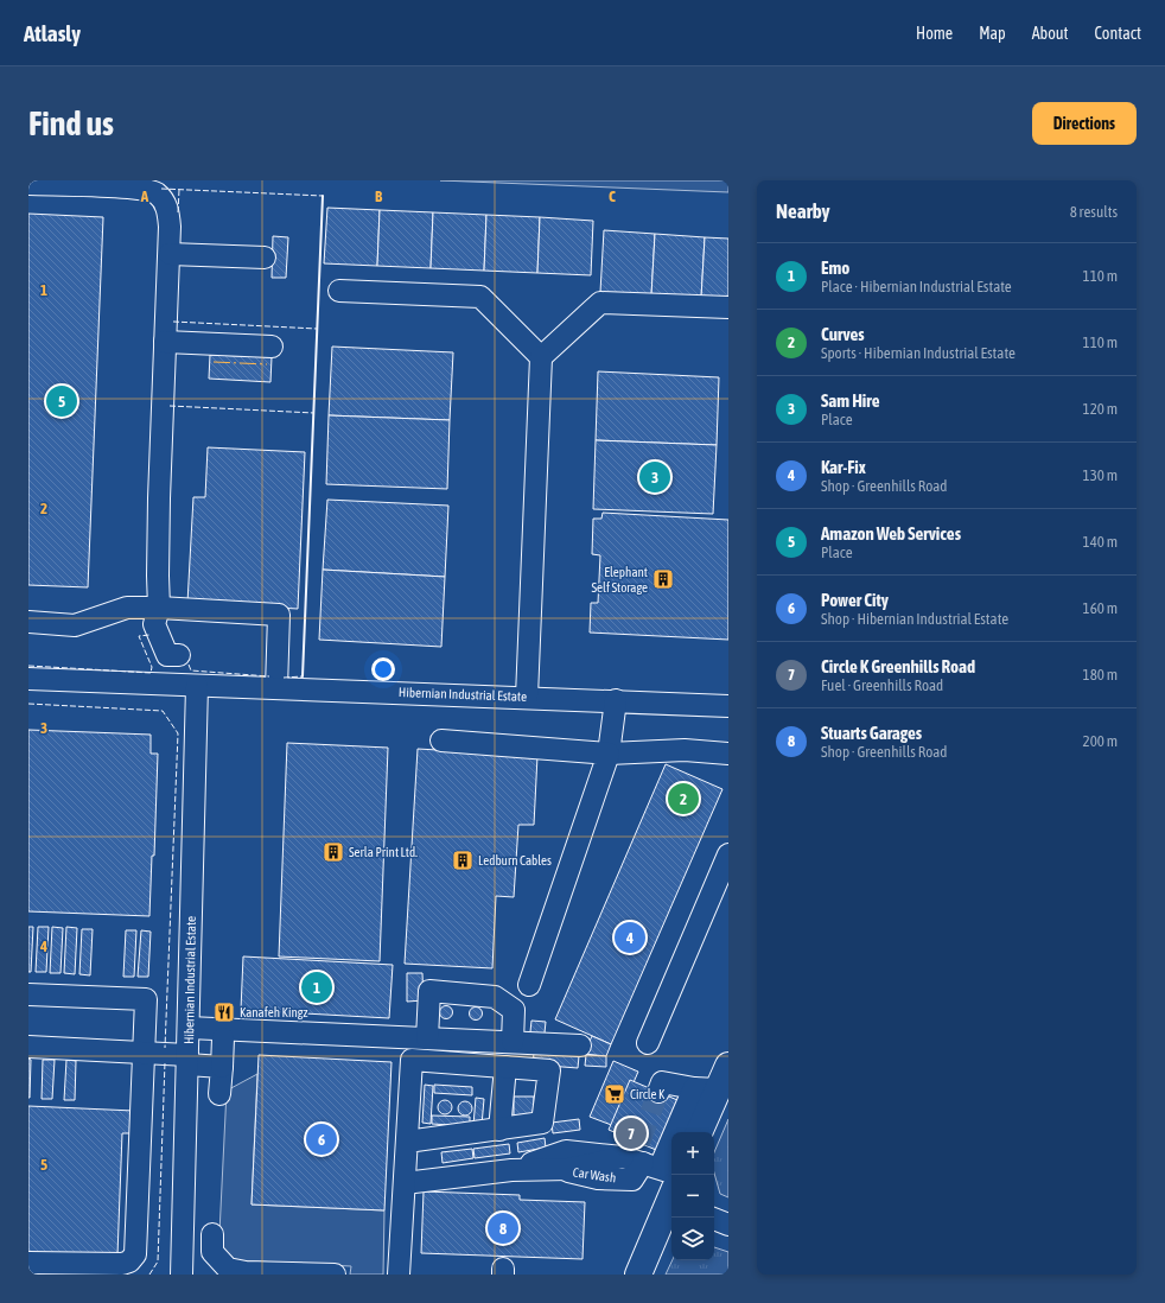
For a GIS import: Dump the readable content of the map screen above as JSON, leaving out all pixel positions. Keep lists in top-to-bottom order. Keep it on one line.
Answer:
{"streets":{"street":["Hibernian Industrial Estate","Car Wash"]},"places":{"building":["Elephant Self Storage","Serla Print Ltd.","Ledburn Cables"],"restaurant":["Kanafeh Kingz"],"supermarket":["Circle K"]},"page":{"header":"Atlasly","nav":["Home","Map","About","Contact"],"buttons":"Directions","title":"Find us","heading":["Nearby","8 results"],"list":[{"mark":"1","name":"Emo","note":"Place · Hibernian Industrial Estate","value":"110 m"},{"mark":"2","name":"Curves","note":"Sports · Hibernian Industrial Estate","value":"110 m"},{"mark":"3","name":"Sam Hire","note":"Place","value":"120 m"},{"mark":"4","name":"Kar-Fix","note":"Shop · Greenhills Road","value":"130 m"},{"mark":"5","name":"Amazon Web Services","note":"Place","value":"140 m"},{"mark":"6","name":"Power City","note":"Shop · Hibernian Industrial Estate","value":"160 m"},{"mark":"7","name":"Circle K Greenhills Road","note":"Fuel · Greenhills Road","value":"180 m"},{"mark":"8","name":"Stuarts Garages","note":"Shop · Greenhills Road","value":"200 m"}],"pins":["5","3","2","4","1","7","6","8"],"map_buttons":["+","−"]},"grid":{"columns":["A","B","C"],"rows":["1","2","3","4","5"]}}
